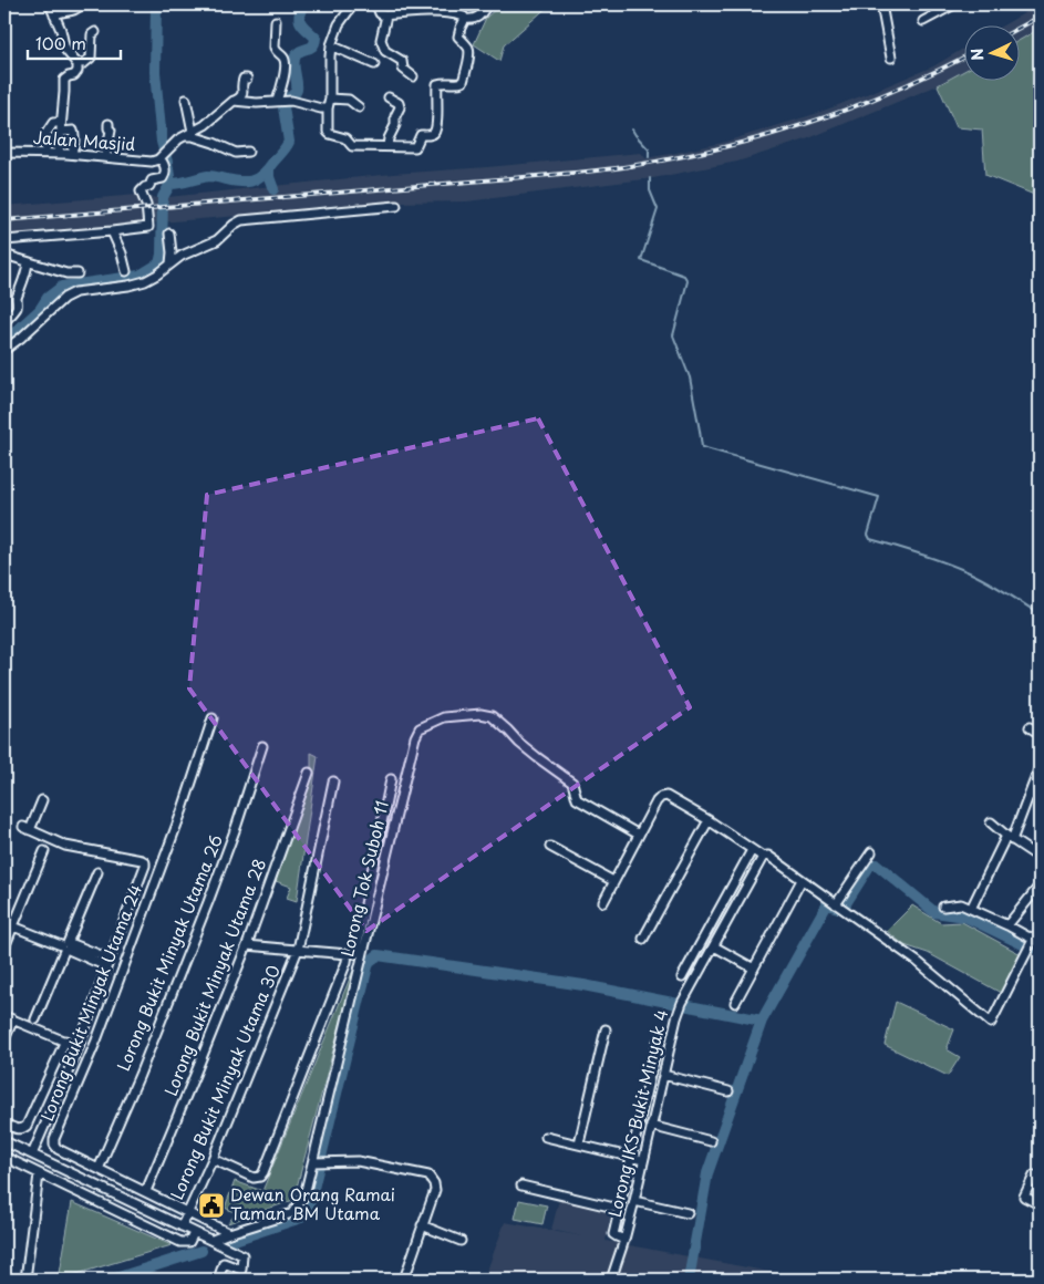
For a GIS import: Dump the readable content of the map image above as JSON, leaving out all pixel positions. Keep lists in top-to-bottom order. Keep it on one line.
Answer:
{"streets":{"street":["Jalan Masjid","Lorong Tok Suboh 11","Lorong Bukit Minyak Utama 26","Lorong Bukit Minyak Utama 28","Lorong Bukit Minyak Utama 24","Lorong Bukit Minyak Utama 30","Lorong IKS Bukit Minyak 4"]},"crossings":[["Lorong Tok Suboh 11","Lorong Bukit Minyak Utama 24"],["Lorong Bukit Minyak Utama 26","Lorong Bukit Minyak Utama 24"],["Lorong Bukit Minyak Utama 28","Lorong Bukit Minyak Utama 24"],["Lorong Bukit Minyak Utama 24","Lorong Bukit Minyak Utama 30"]],"places":{"public building":["Dewan Orang Ramai Taman BM Utama"]},"scale_bar":"100 m","north":"left"}
